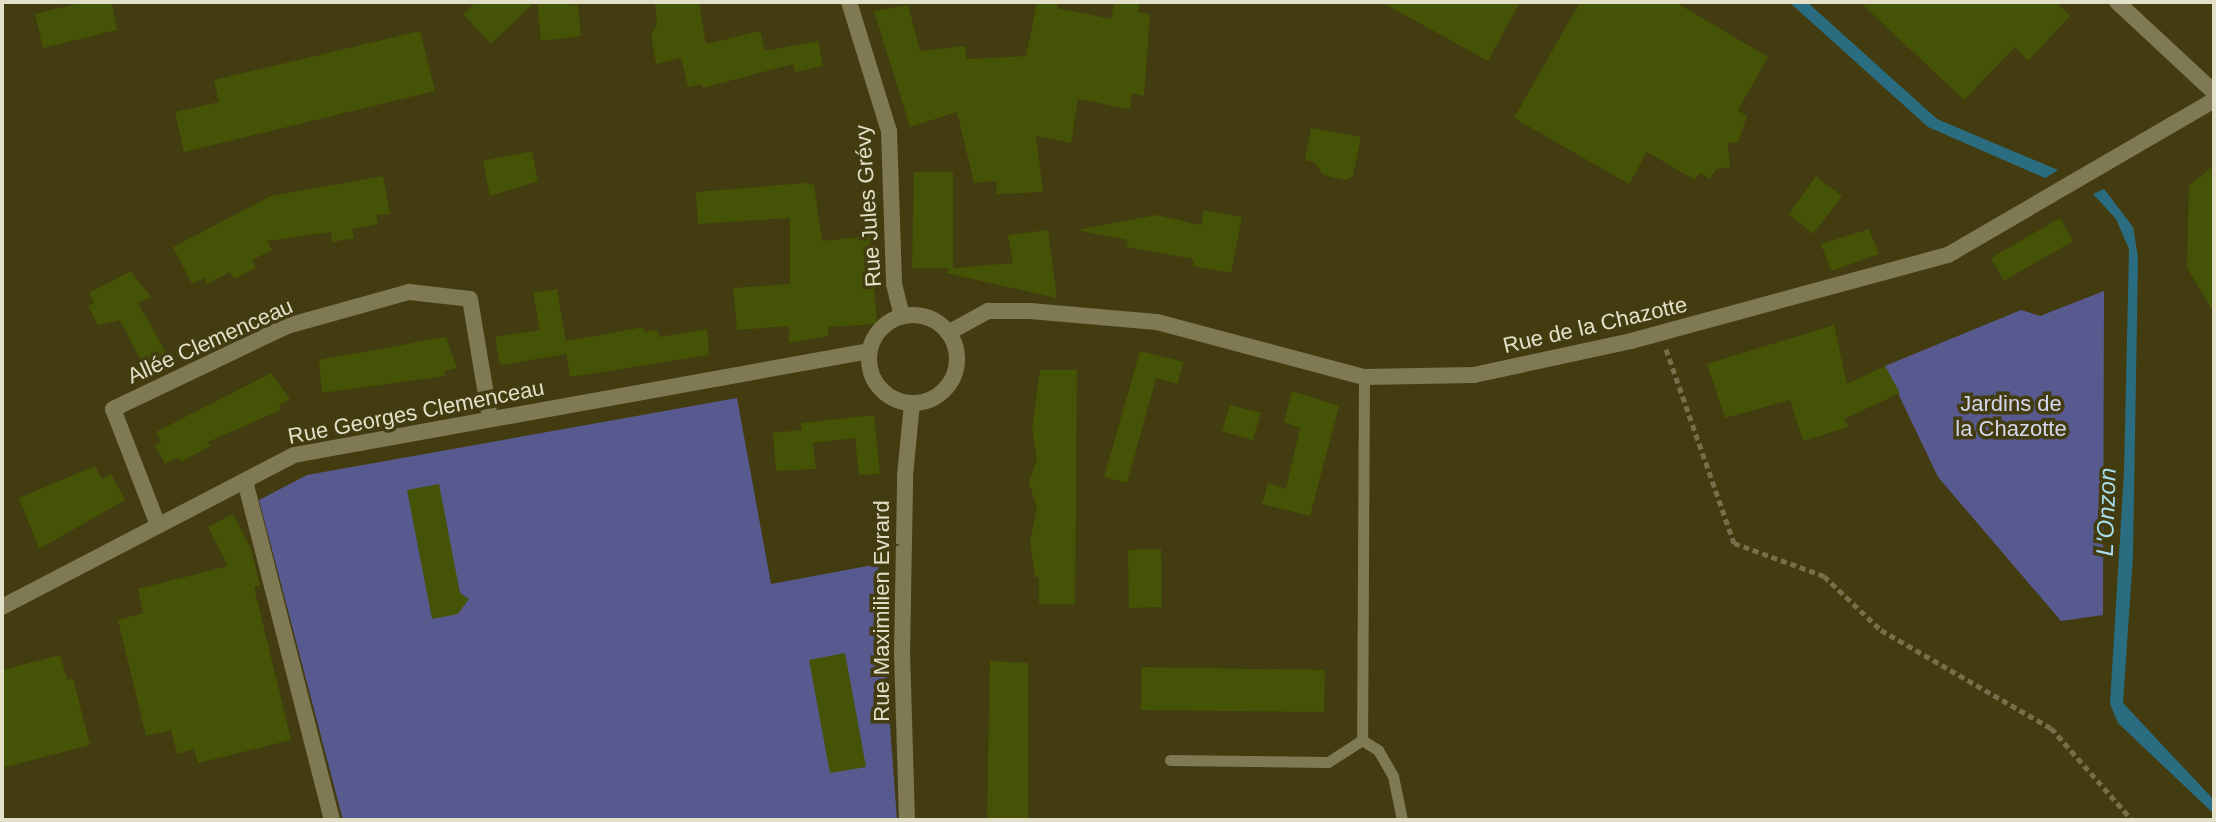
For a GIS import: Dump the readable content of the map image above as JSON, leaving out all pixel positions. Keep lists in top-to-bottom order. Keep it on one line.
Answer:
{"streets":{"street":["Rue Jules Grévy","Rue de la Chazotte","Allée Clemenceau","Rue Georges Clemenceau","Rue Maximilien Evrard"]},"crossings":[["Rue Jules Grévy","Rue de la Chazotte"],["Rue Jules Grévy","Rue Georges Clemenceau"],["Rue Jules Grévy","Rue Maximilien Evrard"],["Rue de la Chazotte","Rue Georges Clemenceau"],["Rue de la Chazotte","Rue Maximilien Evrard"],["Allée Clemenceau","Rue Georges Clemenceau"],["Rue Georges Clemenceau","Rue Maximilien Evrard"]],"water":["L'Onzon"],"parks":["Jardins de la Chazotte"]}
